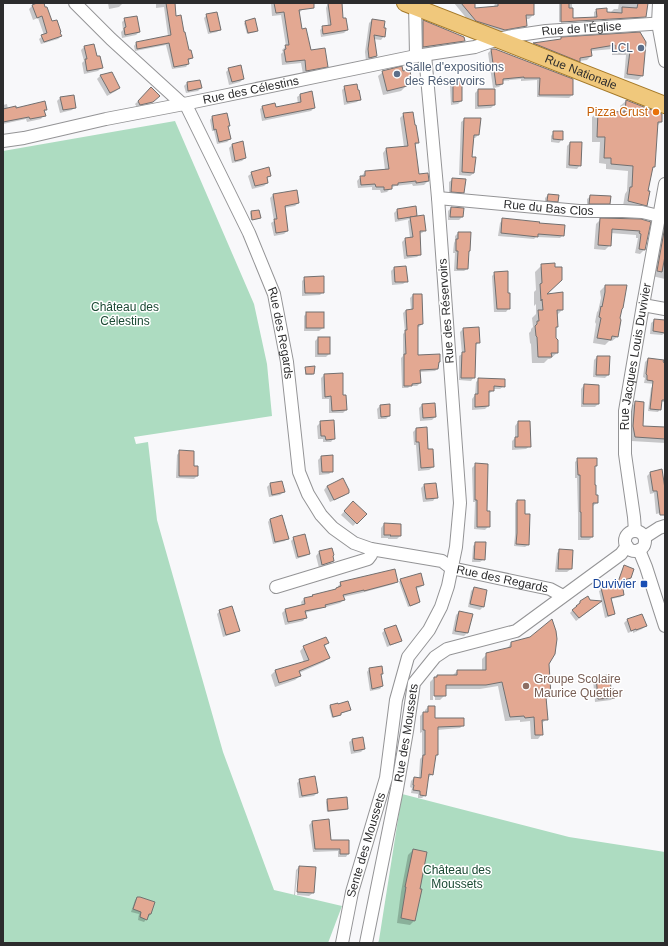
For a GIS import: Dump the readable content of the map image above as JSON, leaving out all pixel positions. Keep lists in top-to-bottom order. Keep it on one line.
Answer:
{"streets":{"main road":["Rue Nationale"],"street":["Rue de l'Église","Rue des Célestins","Rue du Bas Clos","Rue des Réservoirs","Rue des Regards","Rue Jacques Louis Duvivier","Rue des Moussets","Sente des Moussets"]},"crossings":[["Rue de l'Église","Rue Nationale"],["Rue de l'Église","Rue des Célestins"],["Rue Nationale","Rue des Célestins"],["Rue Nationale","Rue des Réservoirs"],["Rue des Célestins","Rue des Réservoirs"],["Rue des Célestins","Rue des Regards"],["Rue du Bas Clos","Rue des Réservoirs"],["Rue du Bas Clos","Rue Jacques Louis Duvivier"],["Rue des Réservoirs","Rue des Regards"],["Rue des Réservoirs","Sente des Moussets"],["Rue des Regards","Rue des Moussets"],["Rue des Regards","Sente des Moussets"],["Rue Jacques Louis Duvivier","Rue des Moussets"]],"parks":["Château des Célestins","Château des Moussets"],"places":{"other":["LCL","Salle d'expositions des Réservoirs","Pizza Crust","Groupe Scolaire Maurice Quettier"],"transit":["Duvivier"]}}
